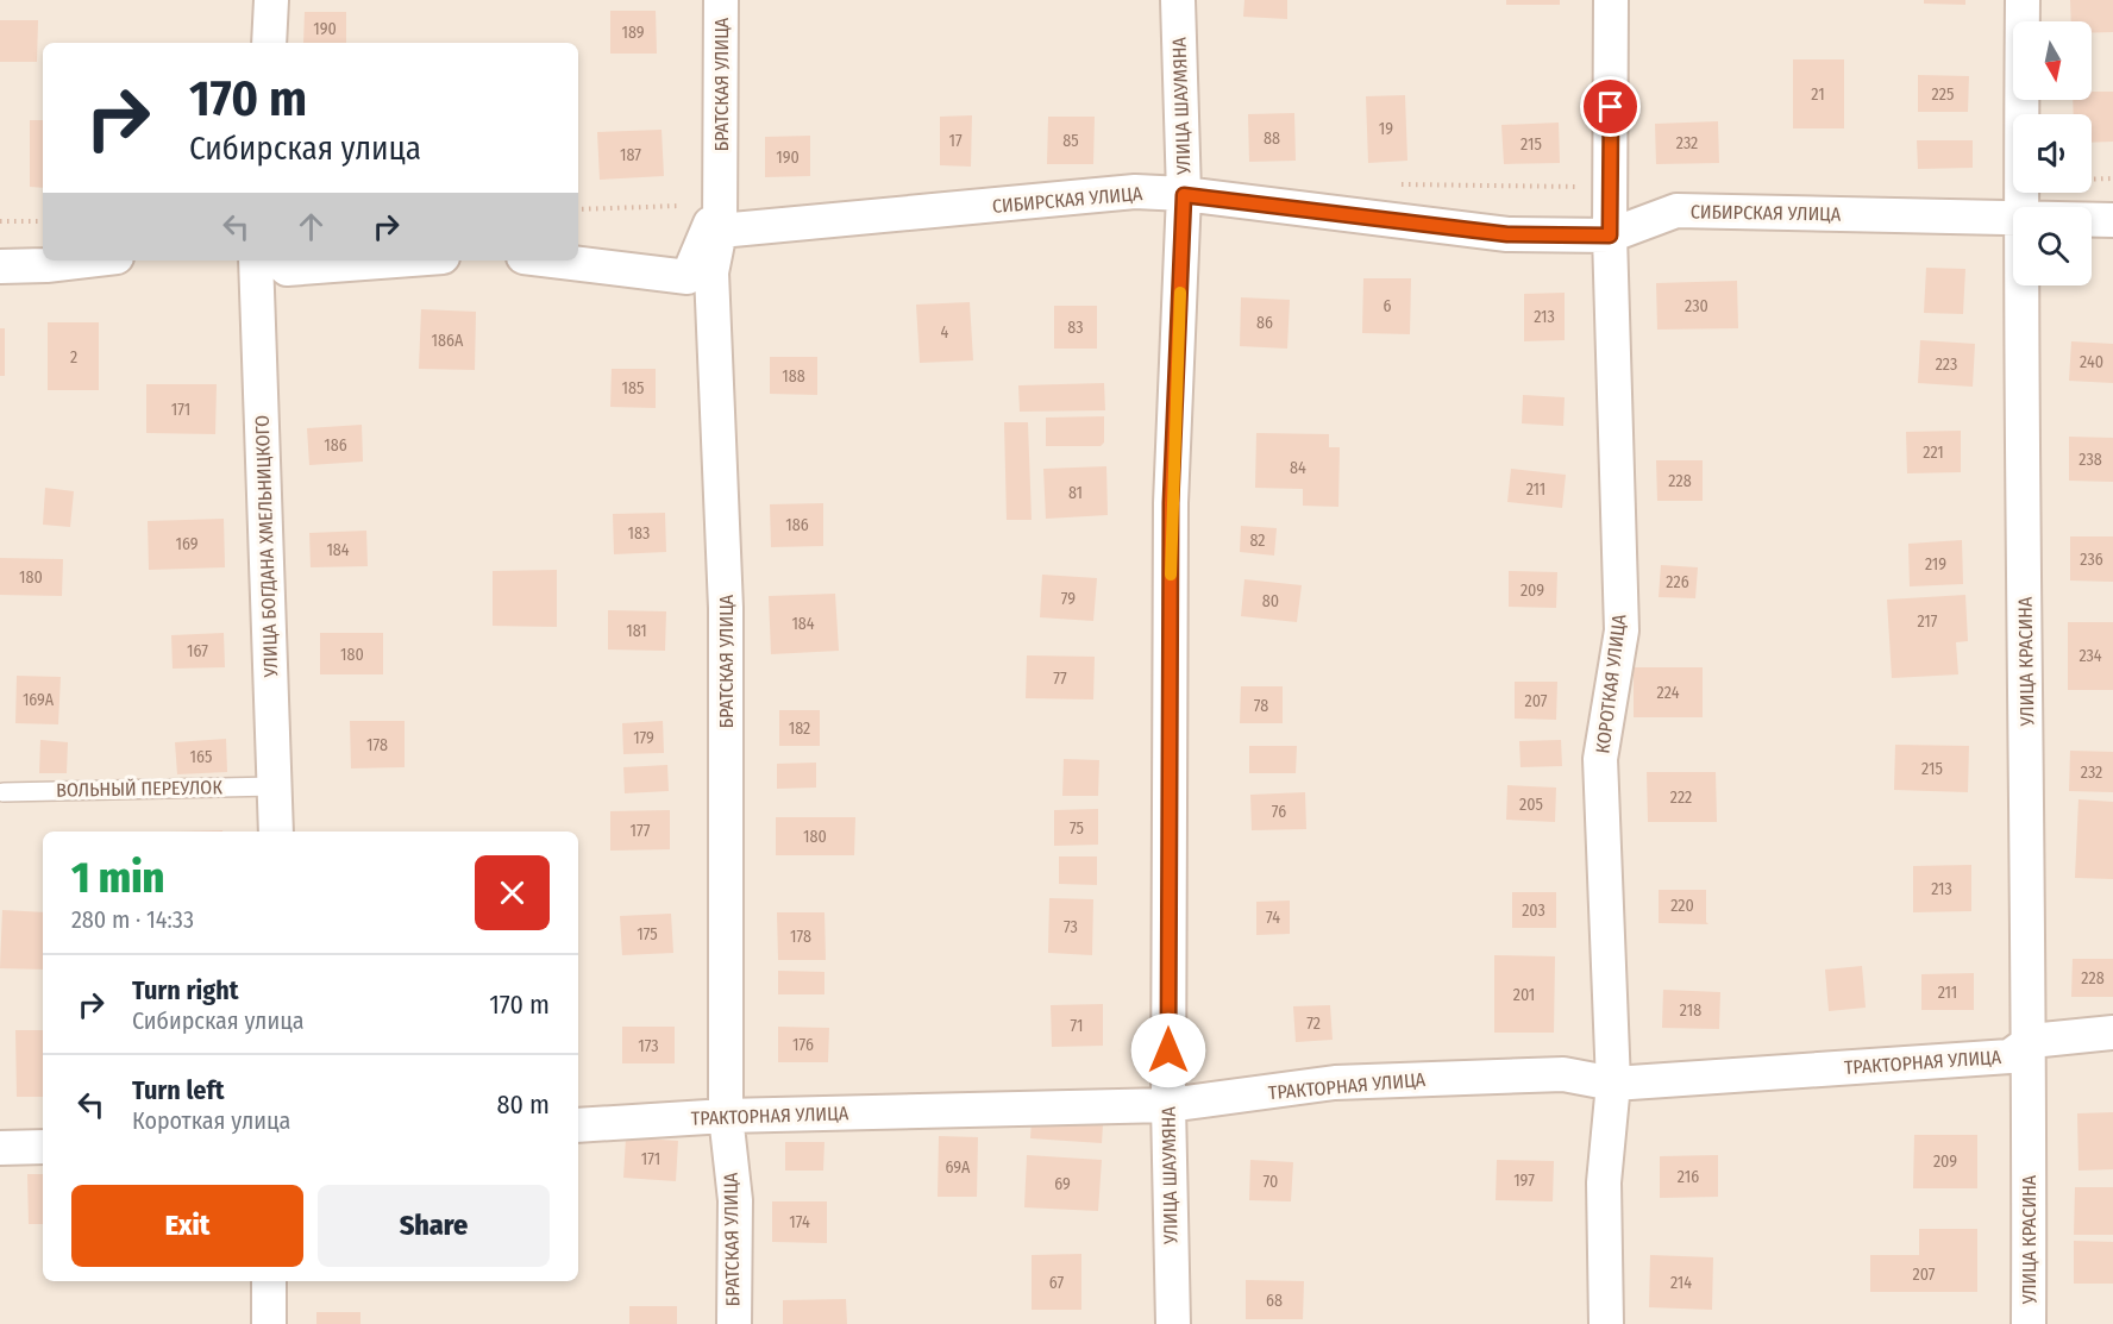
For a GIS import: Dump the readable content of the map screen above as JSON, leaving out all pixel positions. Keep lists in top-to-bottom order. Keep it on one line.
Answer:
{"streets":{"street":["БРАТСКАЯ УЛИЦА","УЛИЦА ШАУМЯНА","СИБИРСКАЯ УЛИЦА","УЛИЦА БОГДАНА ХМЕЛЬНИЦКОГО","УЛИЦА КРАСИНА","КОРОТКАЯ УЛИЦА","ТРАКТОРНАЯ УЛИЦА"],"lane":["ВОЛЬНЫЙ ПЕРЕУЛОК"]},"crossings":[["БРАТСКАЯ УЛИЦА","СИБИРСКАЯ УЛИЦА"],["БРАТСКАЯ УЛИЦА","ТРАКТОРНАЯ УЛИЦА"],["УЛИЦА ШАУМЯНА","СИБИРСКАЯ УЛИЦА"],["УЛИЦА ШАУМЯНА","ТРАКТОРНАЯ УЛИЦА"],["СИБИРСКАЯ УЛИЦА","КОРОТКАЯ УЛИЦА"],["УЛИЦА БОГДАНА ХМЕЛЬНИЦКОГО","ВОЛЬНЫЙ ПЕРЕУЛОК"],["УЛИЦА КРАСИНА","ТРАКТОРНАЯ УЛИЦА"],["КОРОТКАЯ УЛИЦА","ТРАКТОРНАЯ УЛИЦА"]],"house_numbers":["190","189","21","225","19","88","17","85","232","215","187","190","6","230","213","86","83","4","186А","2","240","223","188","185","171","186","221","238","84","228","211","81","186","183","82","169","184","236","219","180","226","209","79","80","217","184","181","167","180","234","77","224","169А","207","78","182","179","178","165","215","232","222","205","76","75","177","180","213","220","203","74","73","175","178","228","211","201","218","72","71","176","173","171","209","69А","216","197","70","69","174","207","67","214","68"],"north":"bottom","page":{"turn":["170 m","Сибирская улица"],"heading":["1 min","280 m · 14:33"],"list":[{"name":"Turn right","note":"Сибирская улица","value":"170 m"},{"name":"Turn left","note":"Короткая улица","value":"80 m"}],"buttons":["Exit","Share"]}}
